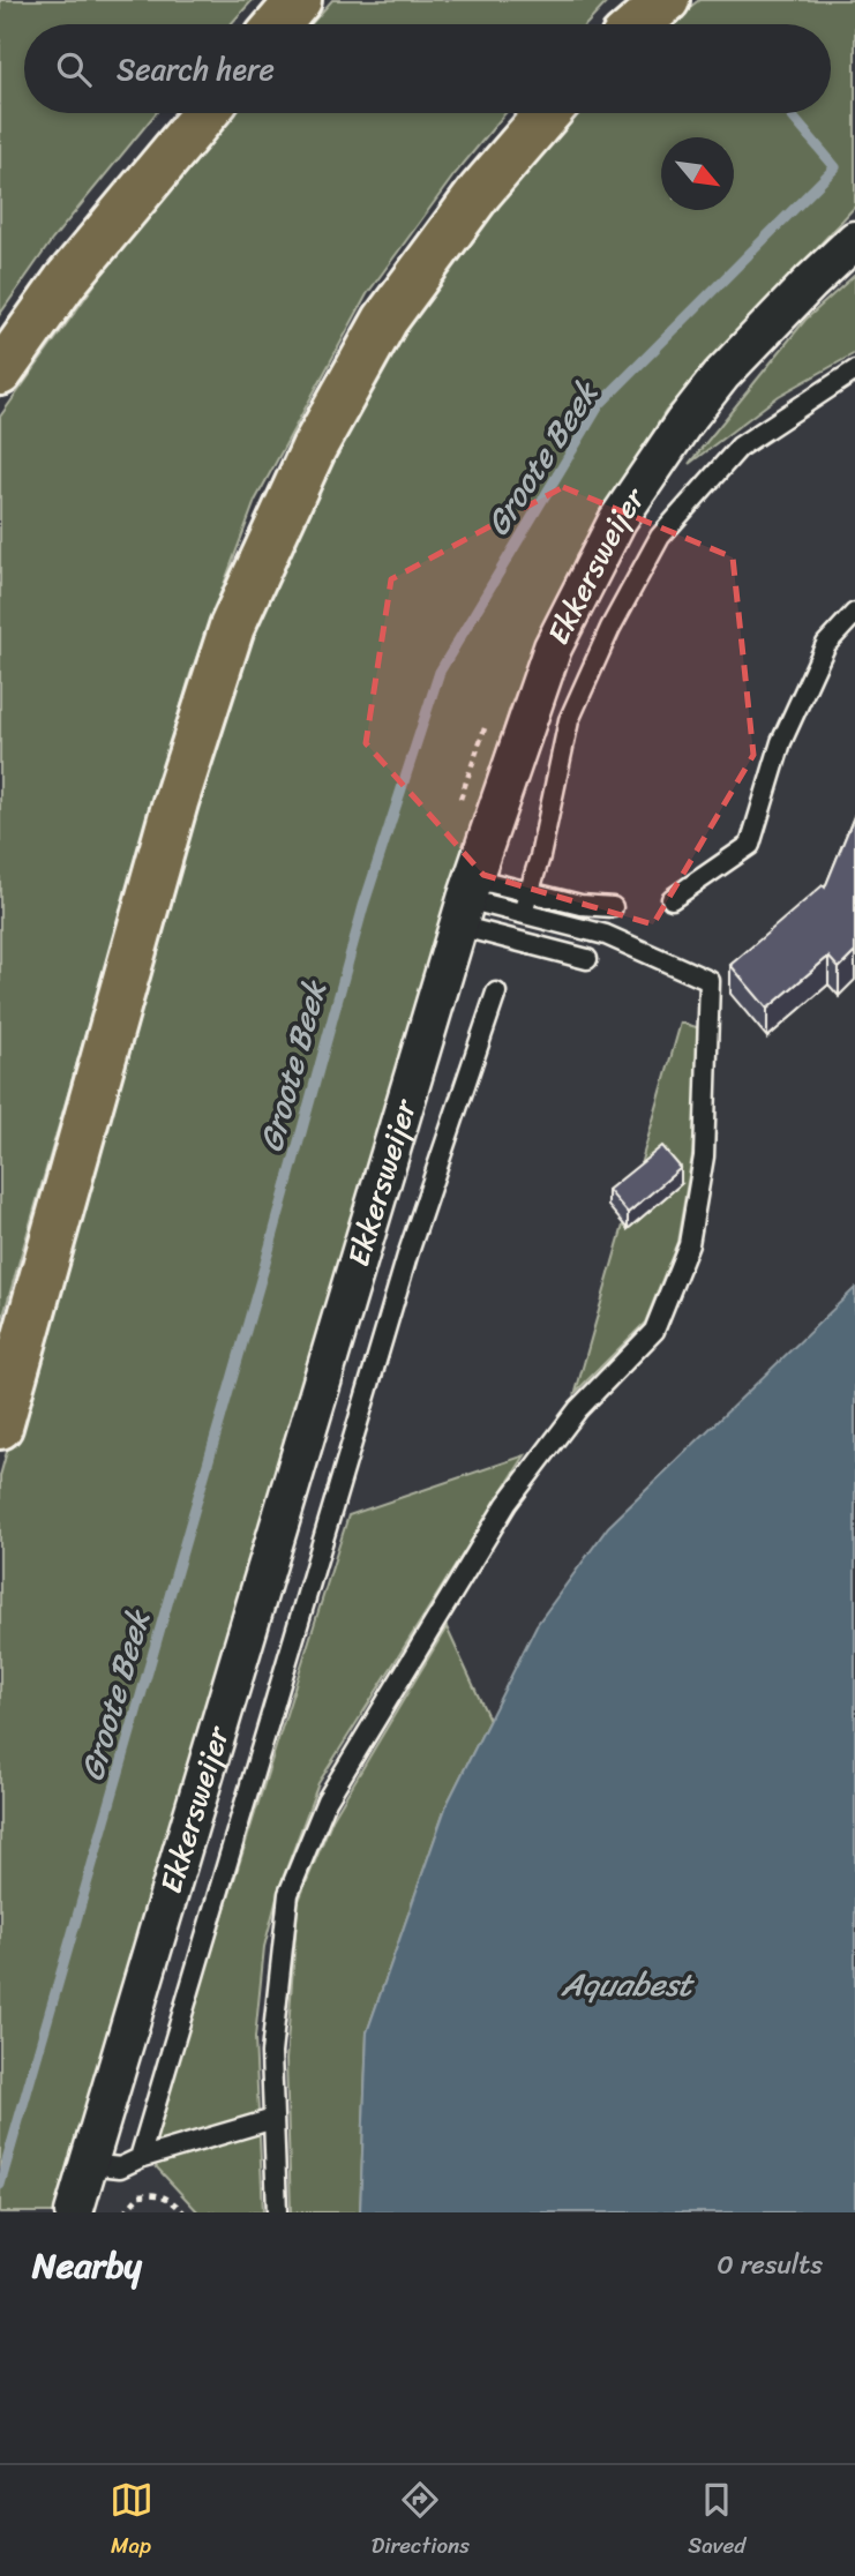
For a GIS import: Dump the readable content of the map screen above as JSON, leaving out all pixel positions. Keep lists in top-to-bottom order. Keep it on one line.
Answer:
{"streets":{"street":["Ekkersweijer"]},"water":["Groote Beek","Aquabest"],"north":"bottom right","page":{"search":"Search here","heading":["Nearby","0 results"],"nav":["Map","Directions","Saved"]}}
